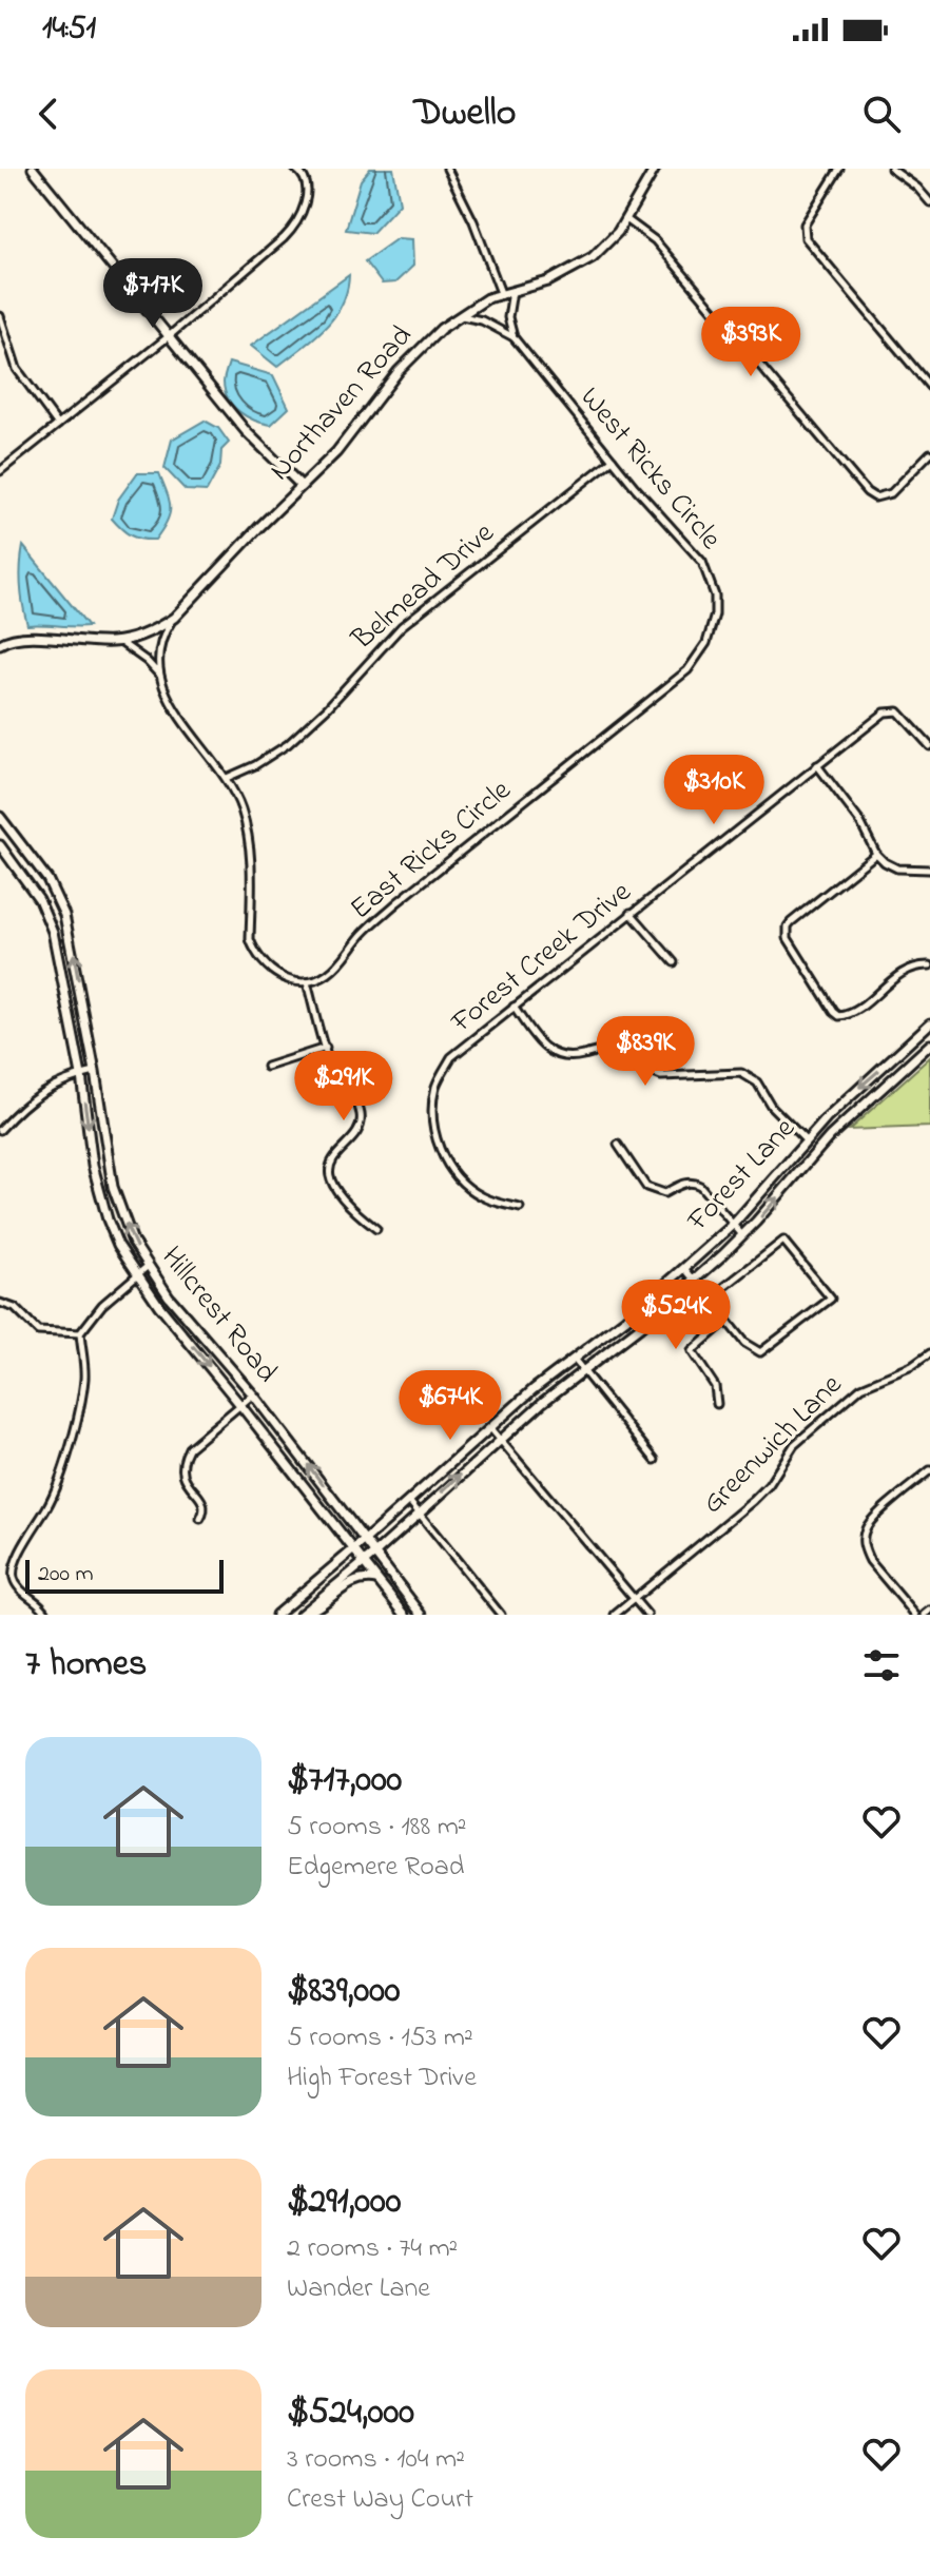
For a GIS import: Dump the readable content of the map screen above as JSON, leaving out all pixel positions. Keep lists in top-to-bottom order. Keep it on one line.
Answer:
{"streets":{"main road":["Northaven Road","Forest Lane","Hillcrest Road"],"street":["West Ricks Circle","Belmead Drive","East Ricks Circle","Forest Creek Drive","Greenwich Lane"]},"crossings":[["Northaven Road","West Ricks Circle"],["West Ricks Circle","Belmead Drive"],["West Ricks Circle","East Ricks Circle"],["Forest Lane","Hillcrest Road"]],"scale_bar":"200 m","page":{"status":"14:51","header":"Dwello","price":["$717K","$393K","$310K","$839K","$291K","$524K","$674K"],"scale":"200 m","heading":"7 homes","list":[{"name":"$717,000","note":"5 rooms · 188 m² · Edgemere Road"},{"name":"$839,000","note":"5 rooms · 153 m² · High Forest Drive"},{"name":"$291,000","note":"2 rooms · 74 m² · Wander Lane"},{"name":"$524,000","note":"3 rooms · 104 m² · Crest Way Court"}]}}
